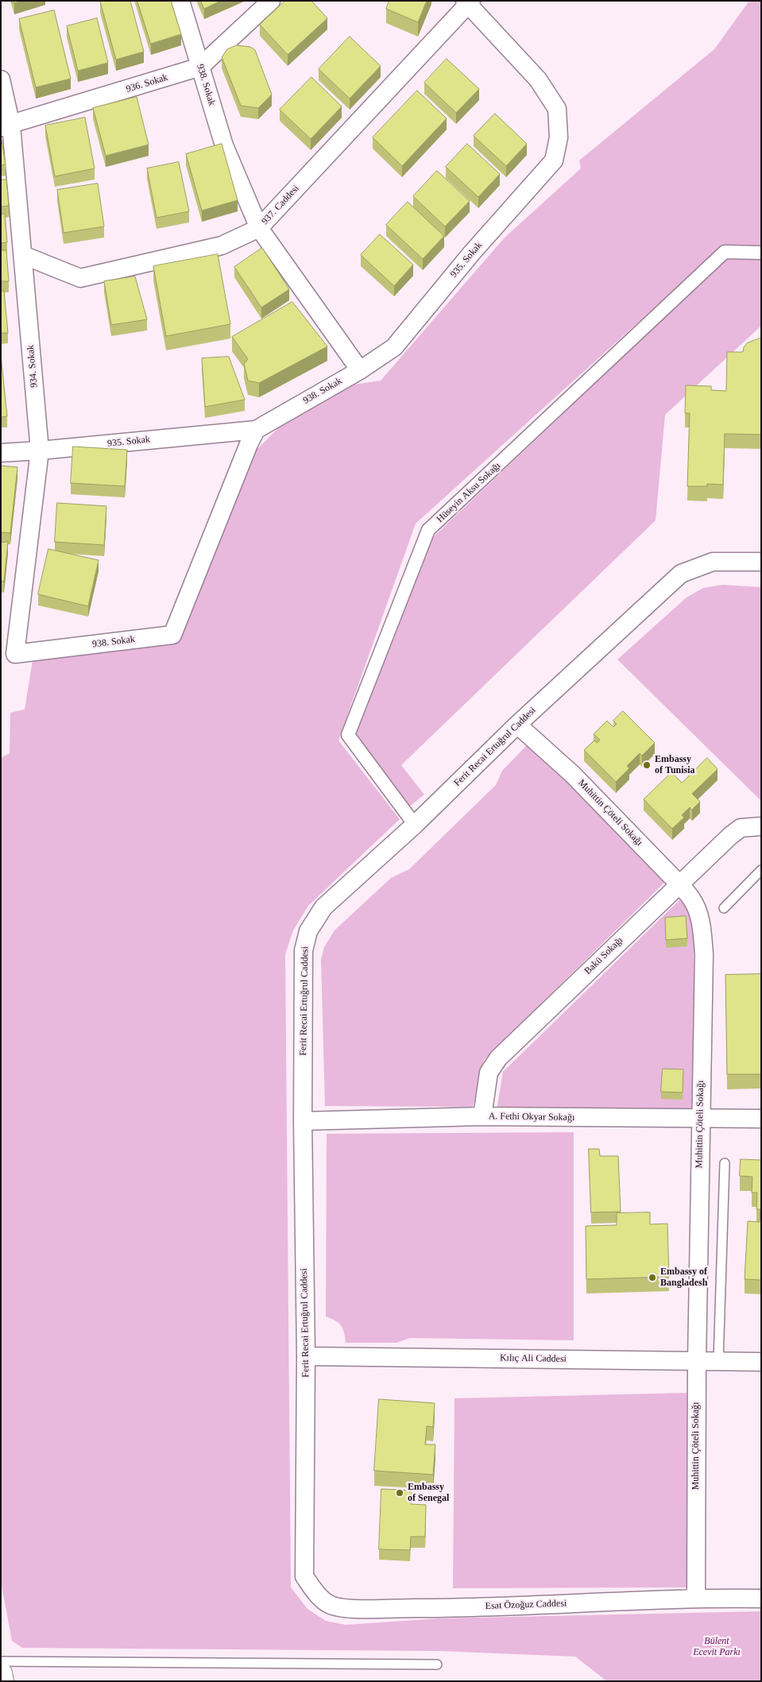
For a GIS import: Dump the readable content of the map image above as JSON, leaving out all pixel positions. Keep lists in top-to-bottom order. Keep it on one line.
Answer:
{"streets":{"street":["936. Sokak","938. Sokak","937. Caddesi","935. Sokak","934. Sokak","Hüseyin Aksu Sokağı","Ferit Recai Ertuğrul Caddesi","Muhittin Çöteli Sokağı","Bakü Sokağı","A. Fethi Okyar Sokağı","Kılıç Ali Caddesi","Esat Özoğuz Caddesi"]},"crossings":[["936. Sokak","938. Sokak"],["936. Sokak","934. Sokak"],["938. Sokak","937. Caddesi"],["938. Sokak","935. Sokak"],["938. Sokak","934. Sokak"],["937. Caddesi","935. Sokak"],["937. Caddesi","934. Sokak"],["935. Sokak","934. Sokak"],["Hüseyin Aksu Sokağı","Ferit Recai Ertuğrul Caddesi"],["Ferit Recai Ertuğrul Caddesi","Muhittin Çöteli Sokağı"],["Ferit Recai Ertuğrul Caddesi","A. Fethi Okyar Sokağı"],["Ferit Recai Ertuğrul Caddesi","Kılıç Ali Caddesi"],["Ferit Recai Ertuğrul Caddesi","Esat Özoğuz Caddesi"],["Muhittin Çöteli Sokağı","Bakü Sokağı"],["Muhittin Çöteli Sokağı","A. Fethi Okyar Sokağı"],["Muhittin Çöteli Sokağı","Kılıç Ali Caddesi"],["Muhittin Çöteli Sokağı","Esat Özoğuz Caddesi"],["Bakü Sokağı","A. Fethi Okyar Sokağı"]],"parks":["Bülent Ecevit Parkı"],"places":["Embassy of Tunisia","Embassy of Bangladesh","Embassy of Senegal"]}
